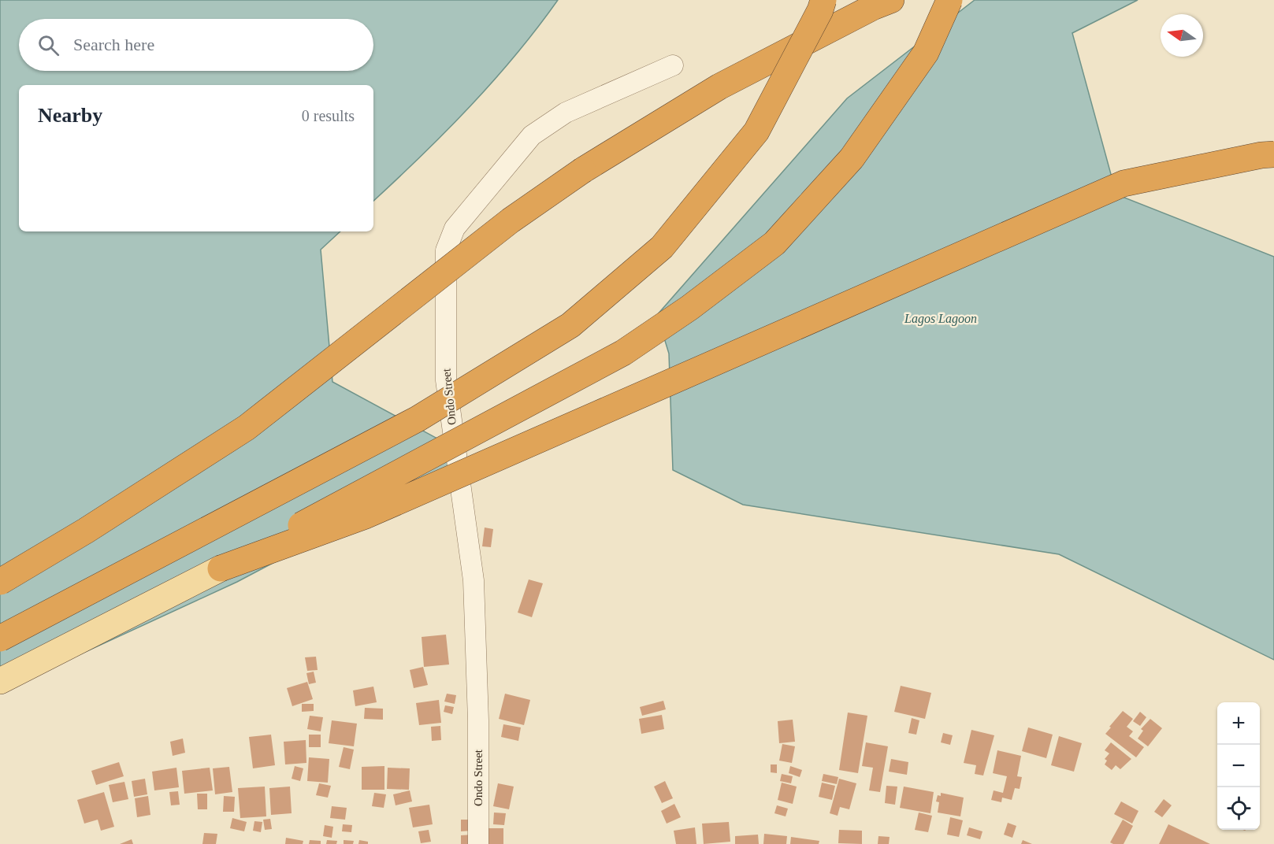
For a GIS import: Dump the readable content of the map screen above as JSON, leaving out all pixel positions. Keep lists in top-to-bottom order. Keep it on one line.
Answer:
{"streets":{"street":["Ondo Street"]},"water":["Lagos Lagoon"],"north":"left","page":{"search":"Search here","heading":["Nearby","0 results"],"map_buttons":["+","−"]}}
